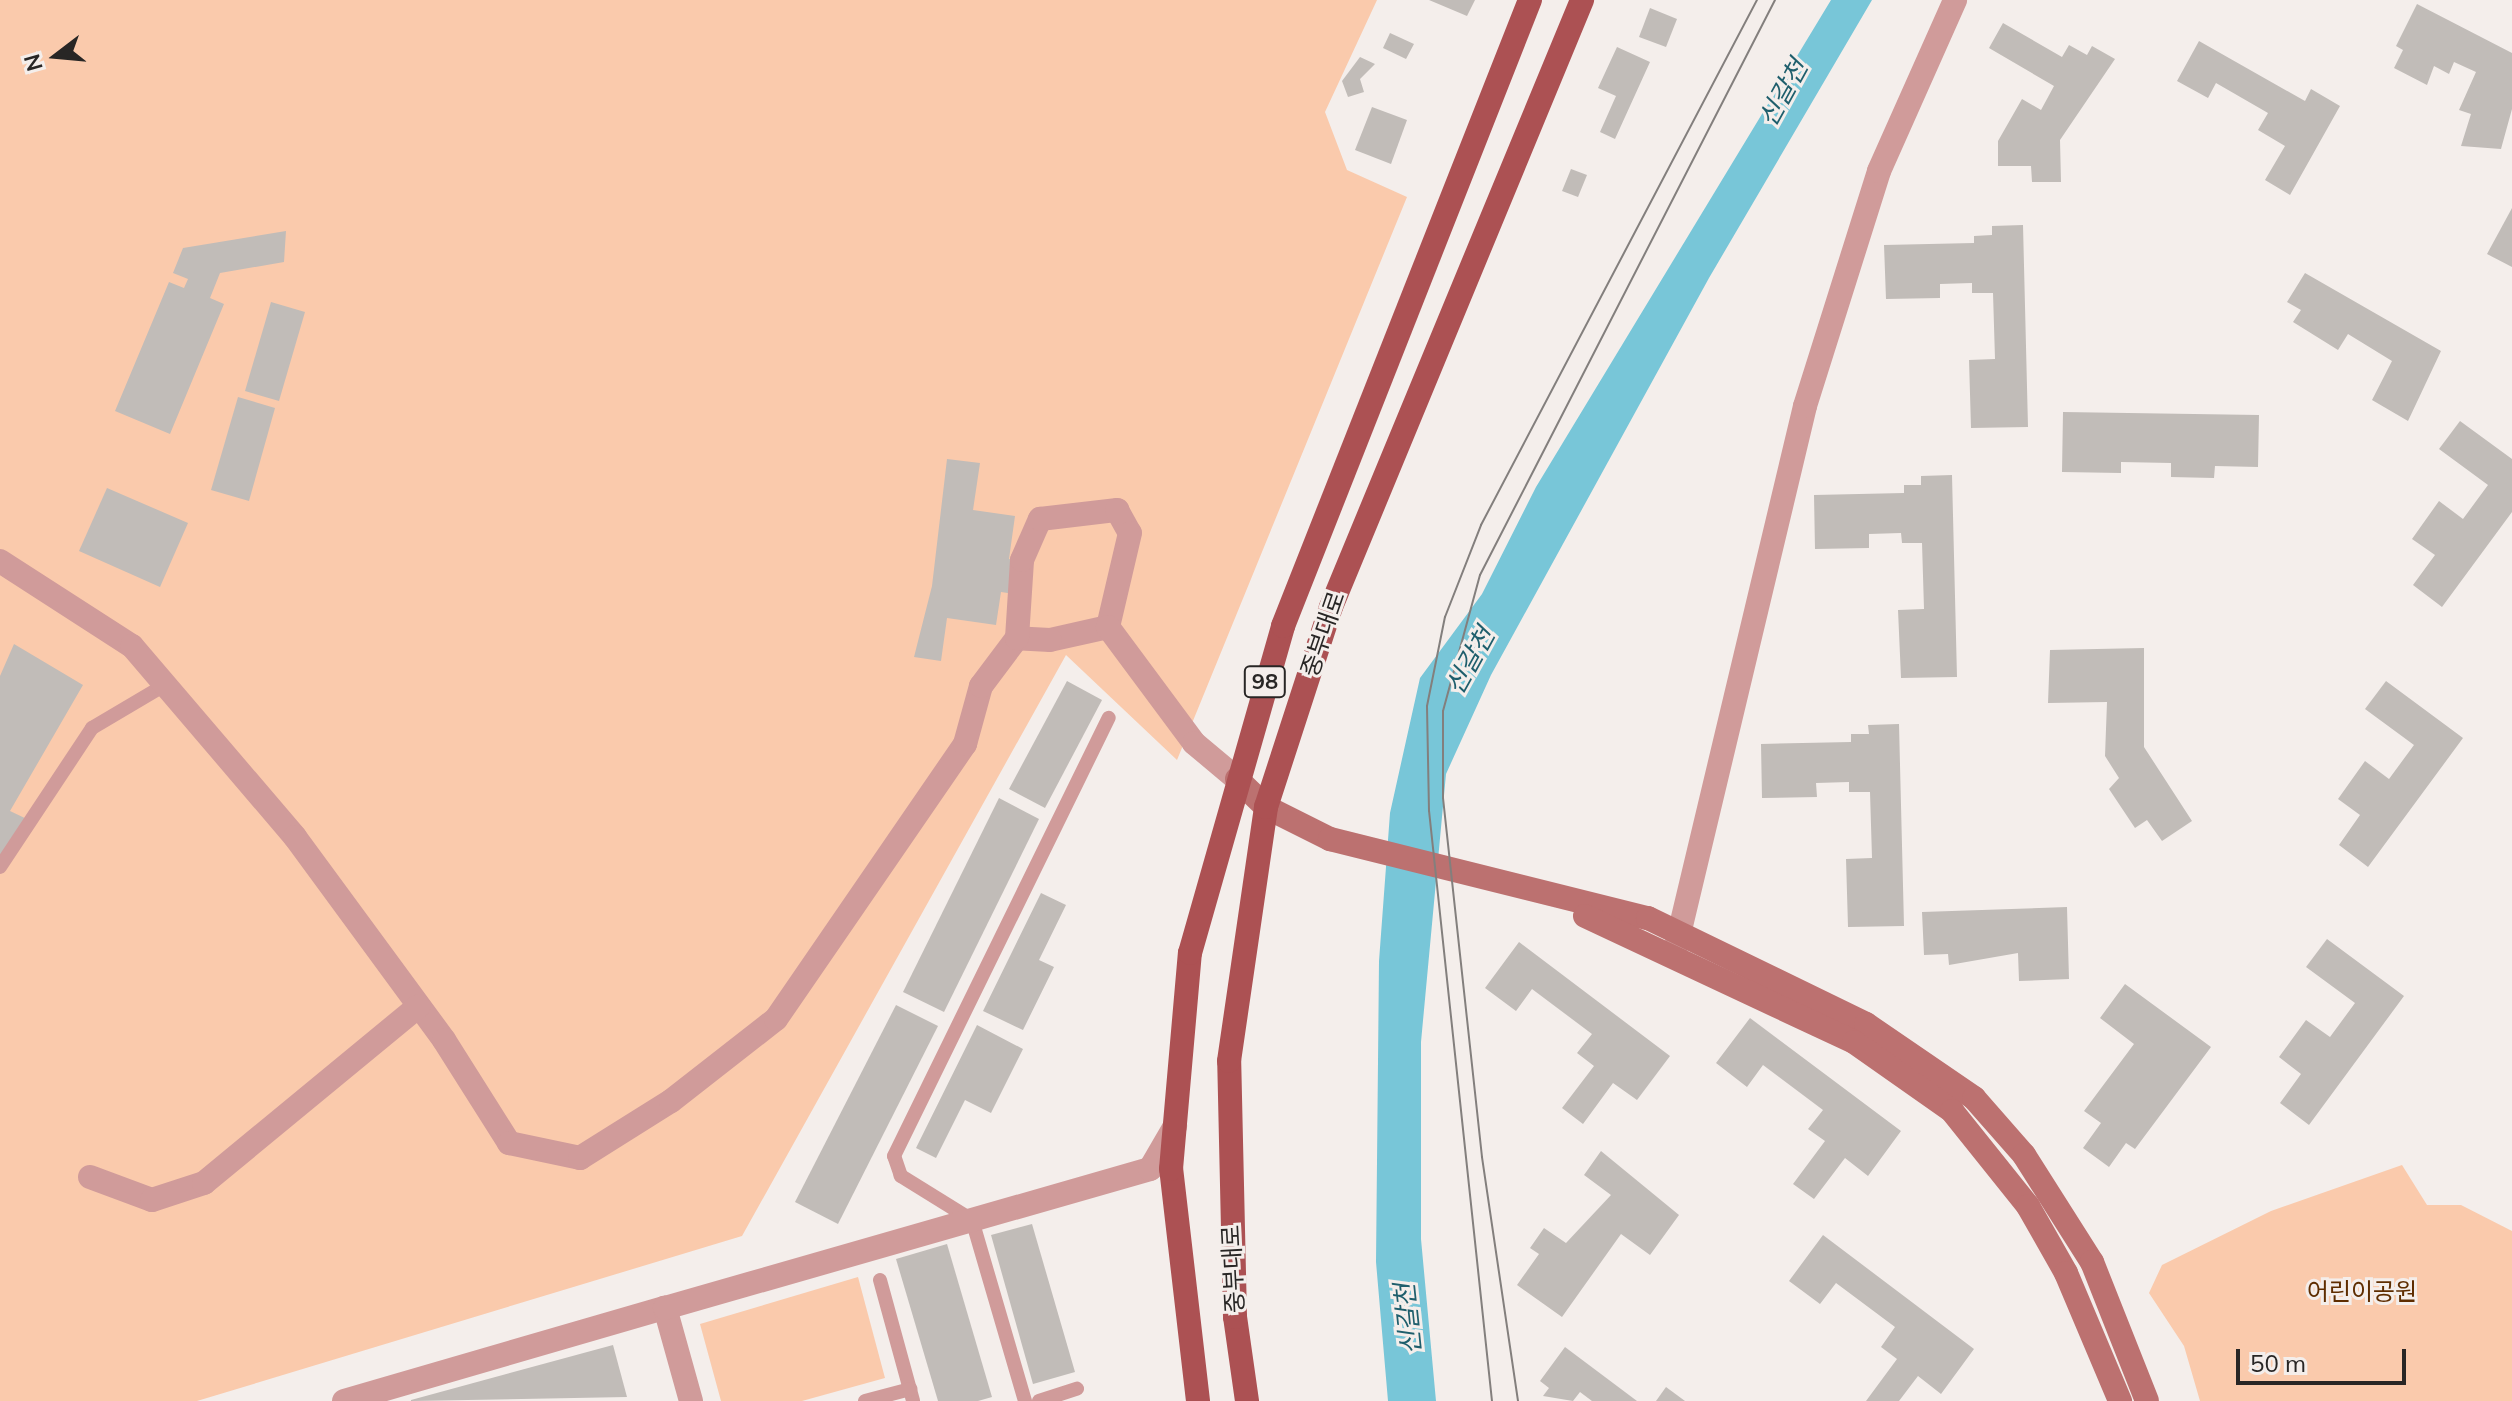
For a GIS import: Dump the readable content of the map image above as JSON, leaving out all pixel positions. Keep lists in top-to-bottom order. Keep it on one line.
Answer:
{"streets":{"main road":["중부대로","98"]},"water":["신갈천"],"parks":["어린이공원"],"scale_bar":"50 m","north":"left"}
